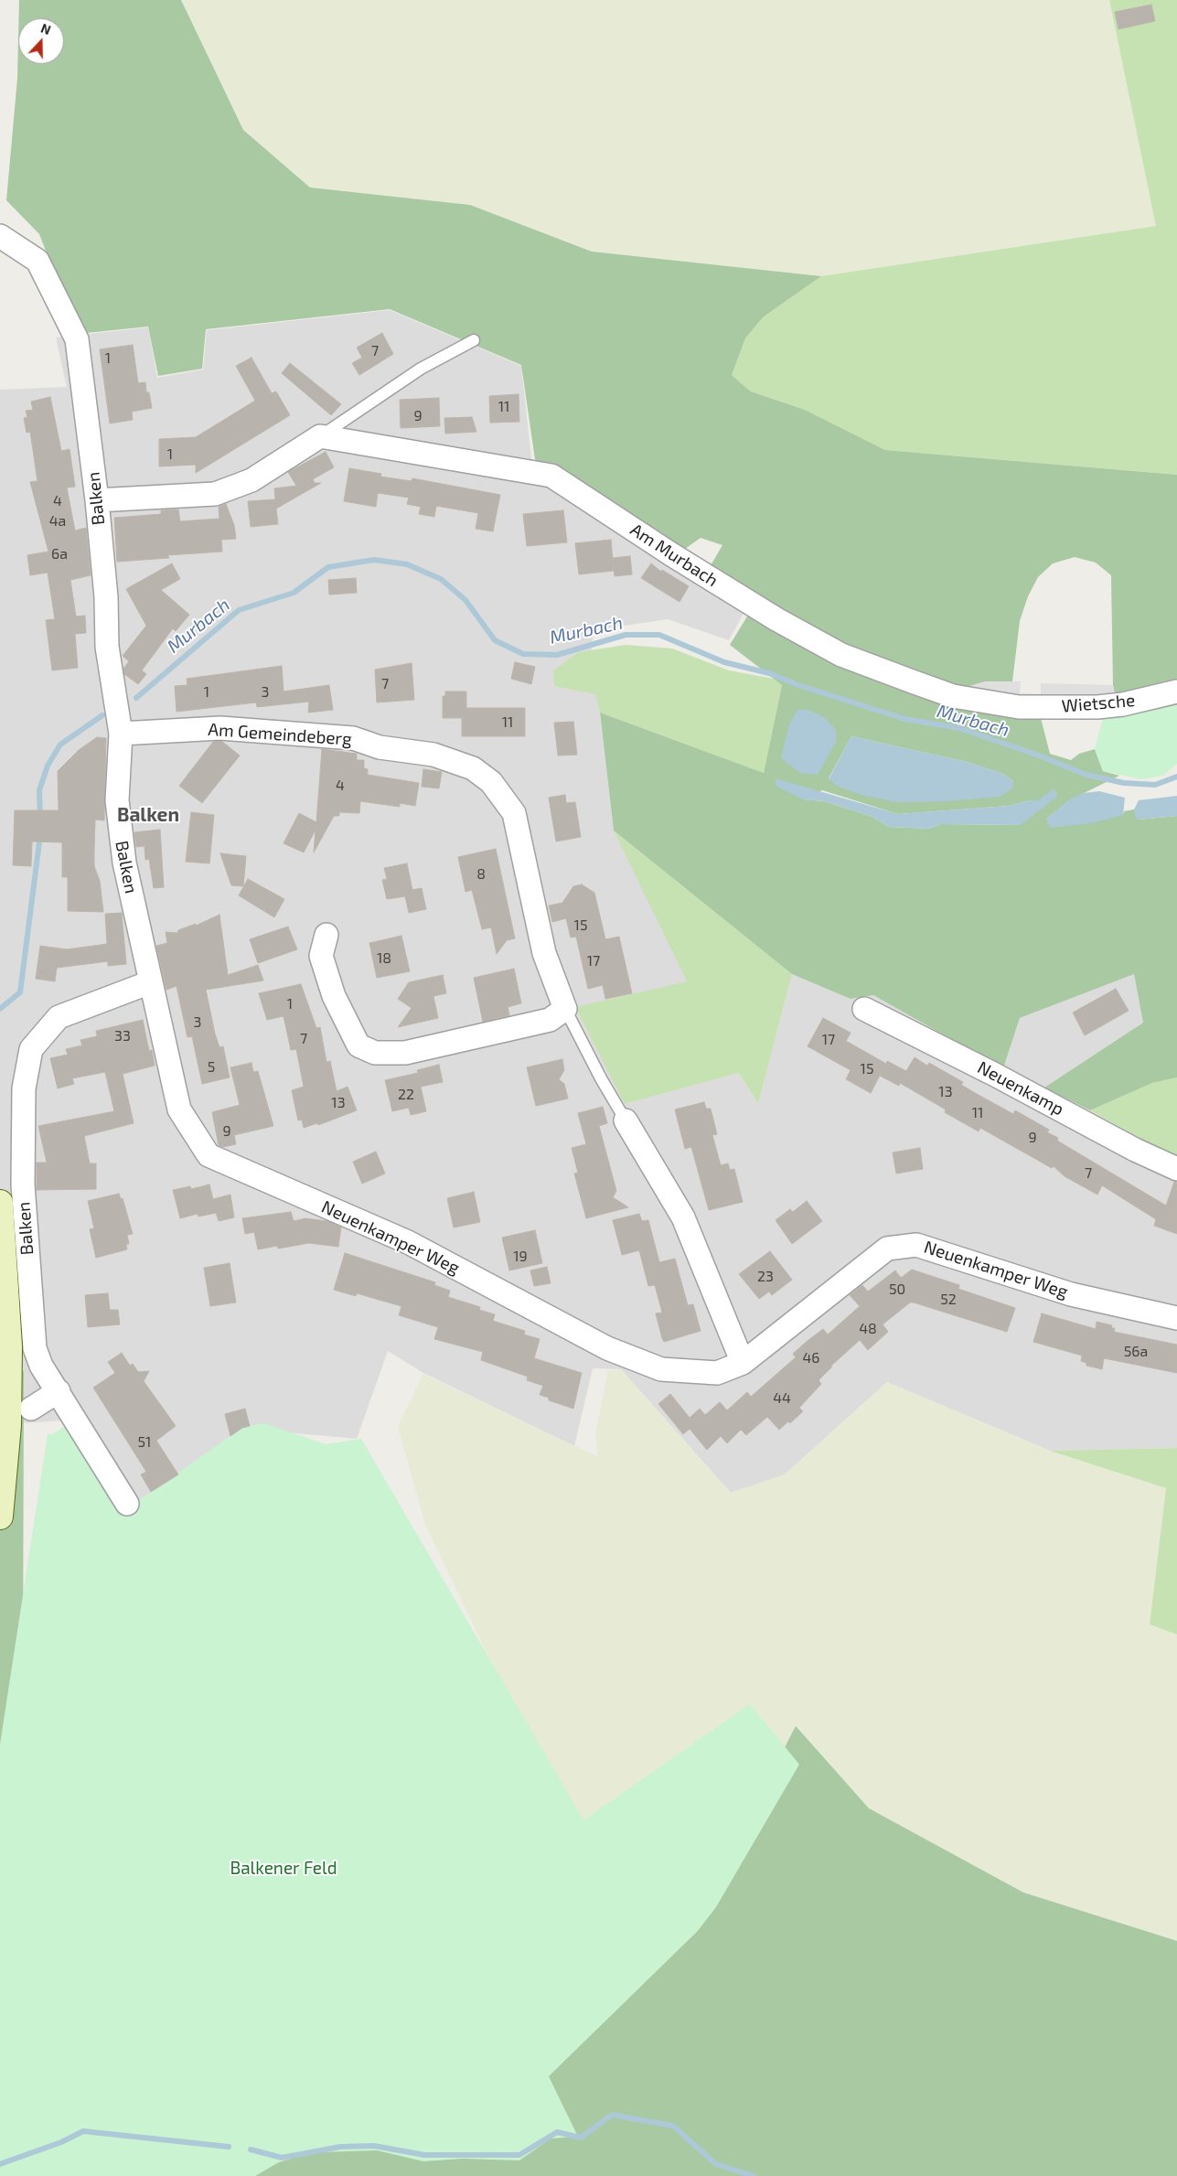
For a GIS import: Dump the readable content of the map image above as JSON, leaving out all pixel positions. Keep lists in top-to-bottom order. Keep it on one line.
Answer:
{"streets":{"street":["Balken","Am Murbach","Wietsche","Am Gemeindeberg","Neuenkamp","Neuenkamper Weg"]},"crossings":[["Balken","Am Gemeindeberg"],["Balken","Neuenkamper Weg"],["Am Murbach","Wietsche"]],"districts":["Balken"],"water":["Murbach"],"parks":["Balkener Feld"],"house_numbers":["7","1","11","9","1","4","4a","6a","7","1","3","11","4","8","15","18","17","1","3","33","7","17","5","15","13","22","13","11","9","9","7","19","23","50","52","48","56a","46","44","51"],"north":"top"}
